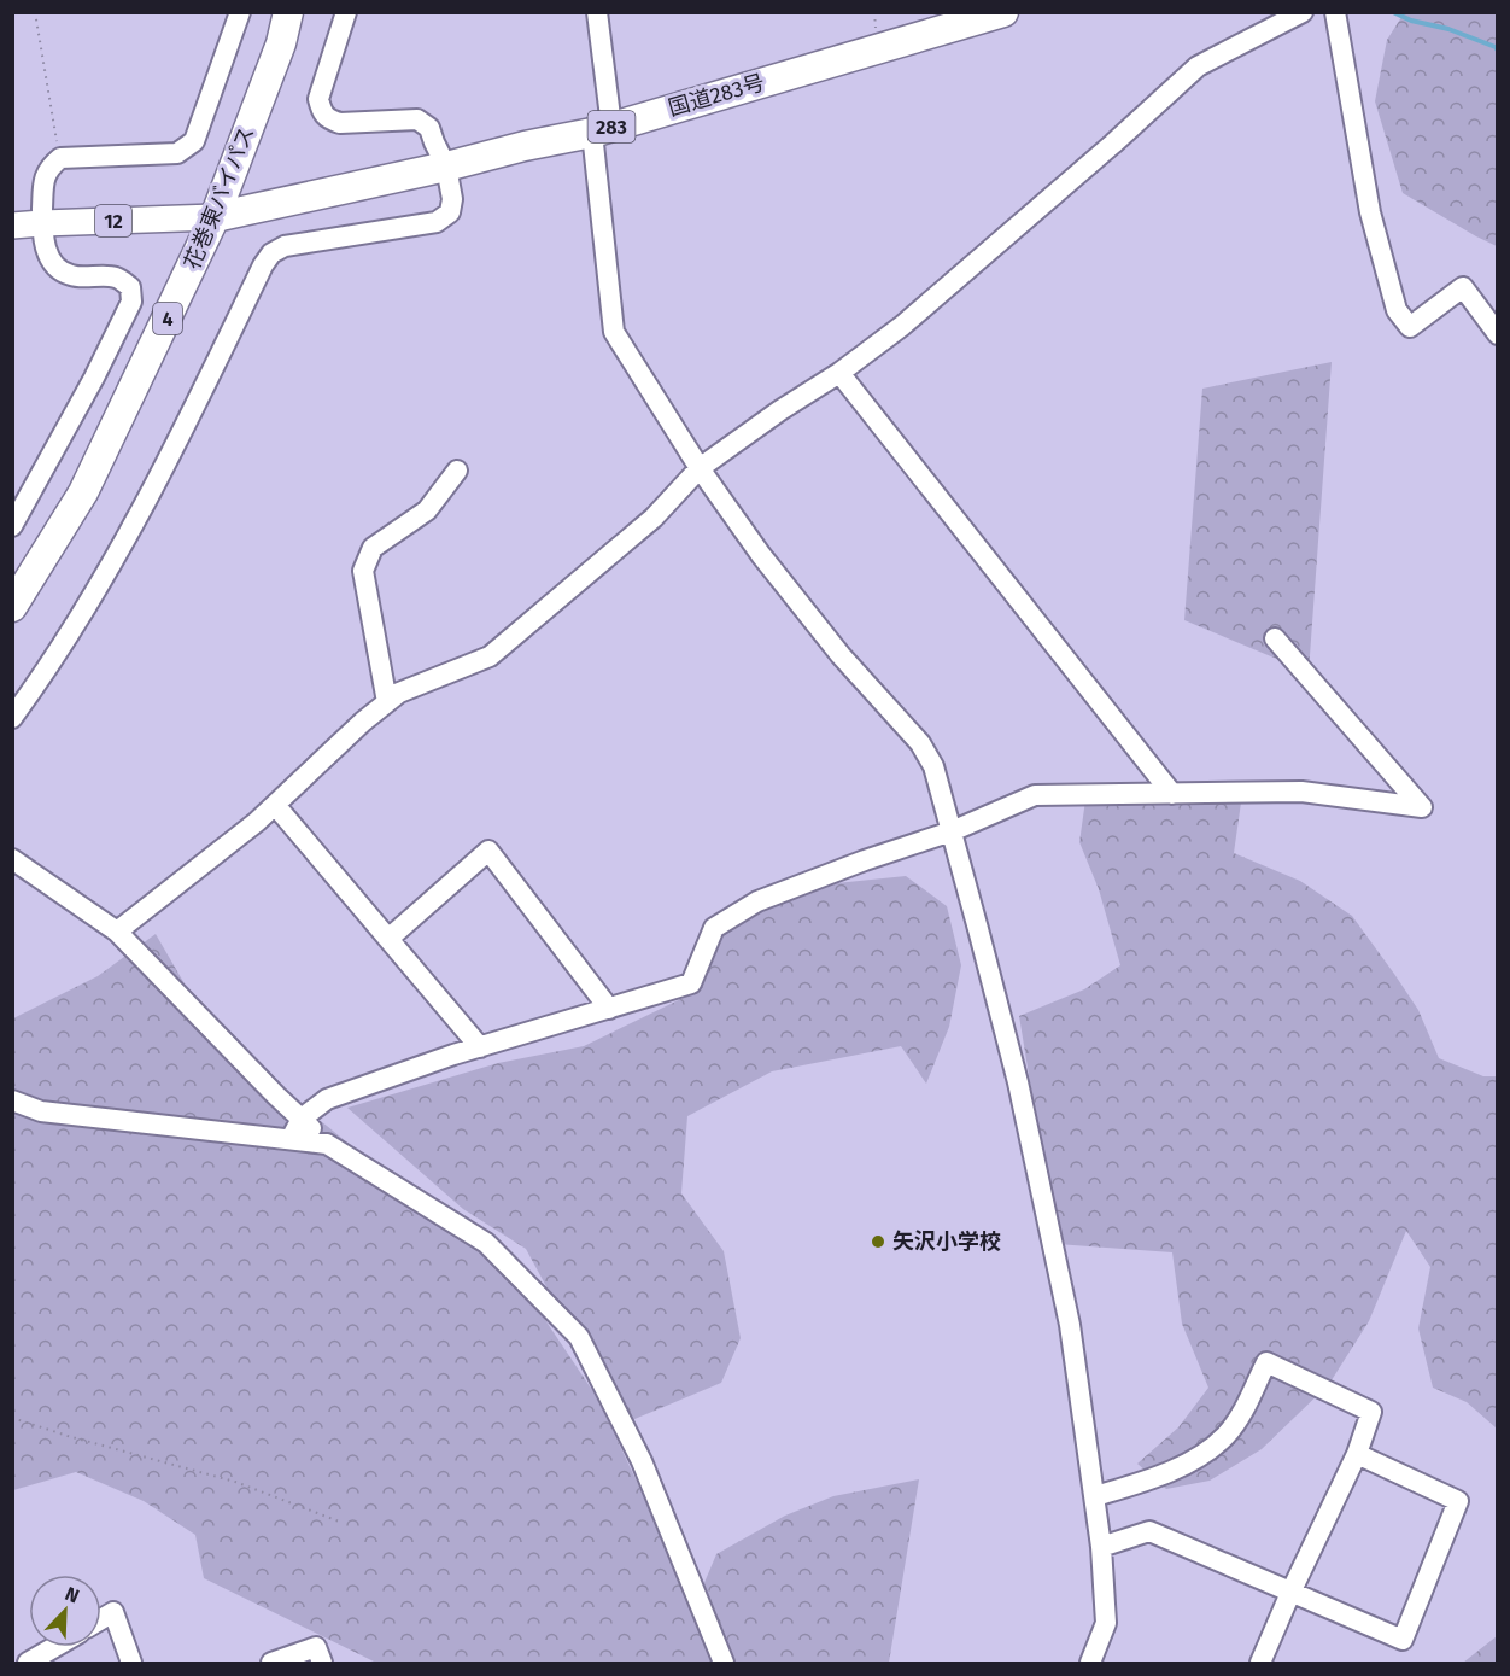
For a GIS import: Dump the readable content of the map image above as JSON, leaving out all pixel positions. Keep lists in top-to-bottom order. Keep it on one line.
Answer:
{"streets":{"highway":["国道283号","283","花巻東バイパス","4"],"main road":["12"]},"crossings":[["国道283号","花巻東バイパス"],["国道283号","12"],["花巻東バイパス","12"]],"places":["矢沢小学校"],"north":"top right"}
